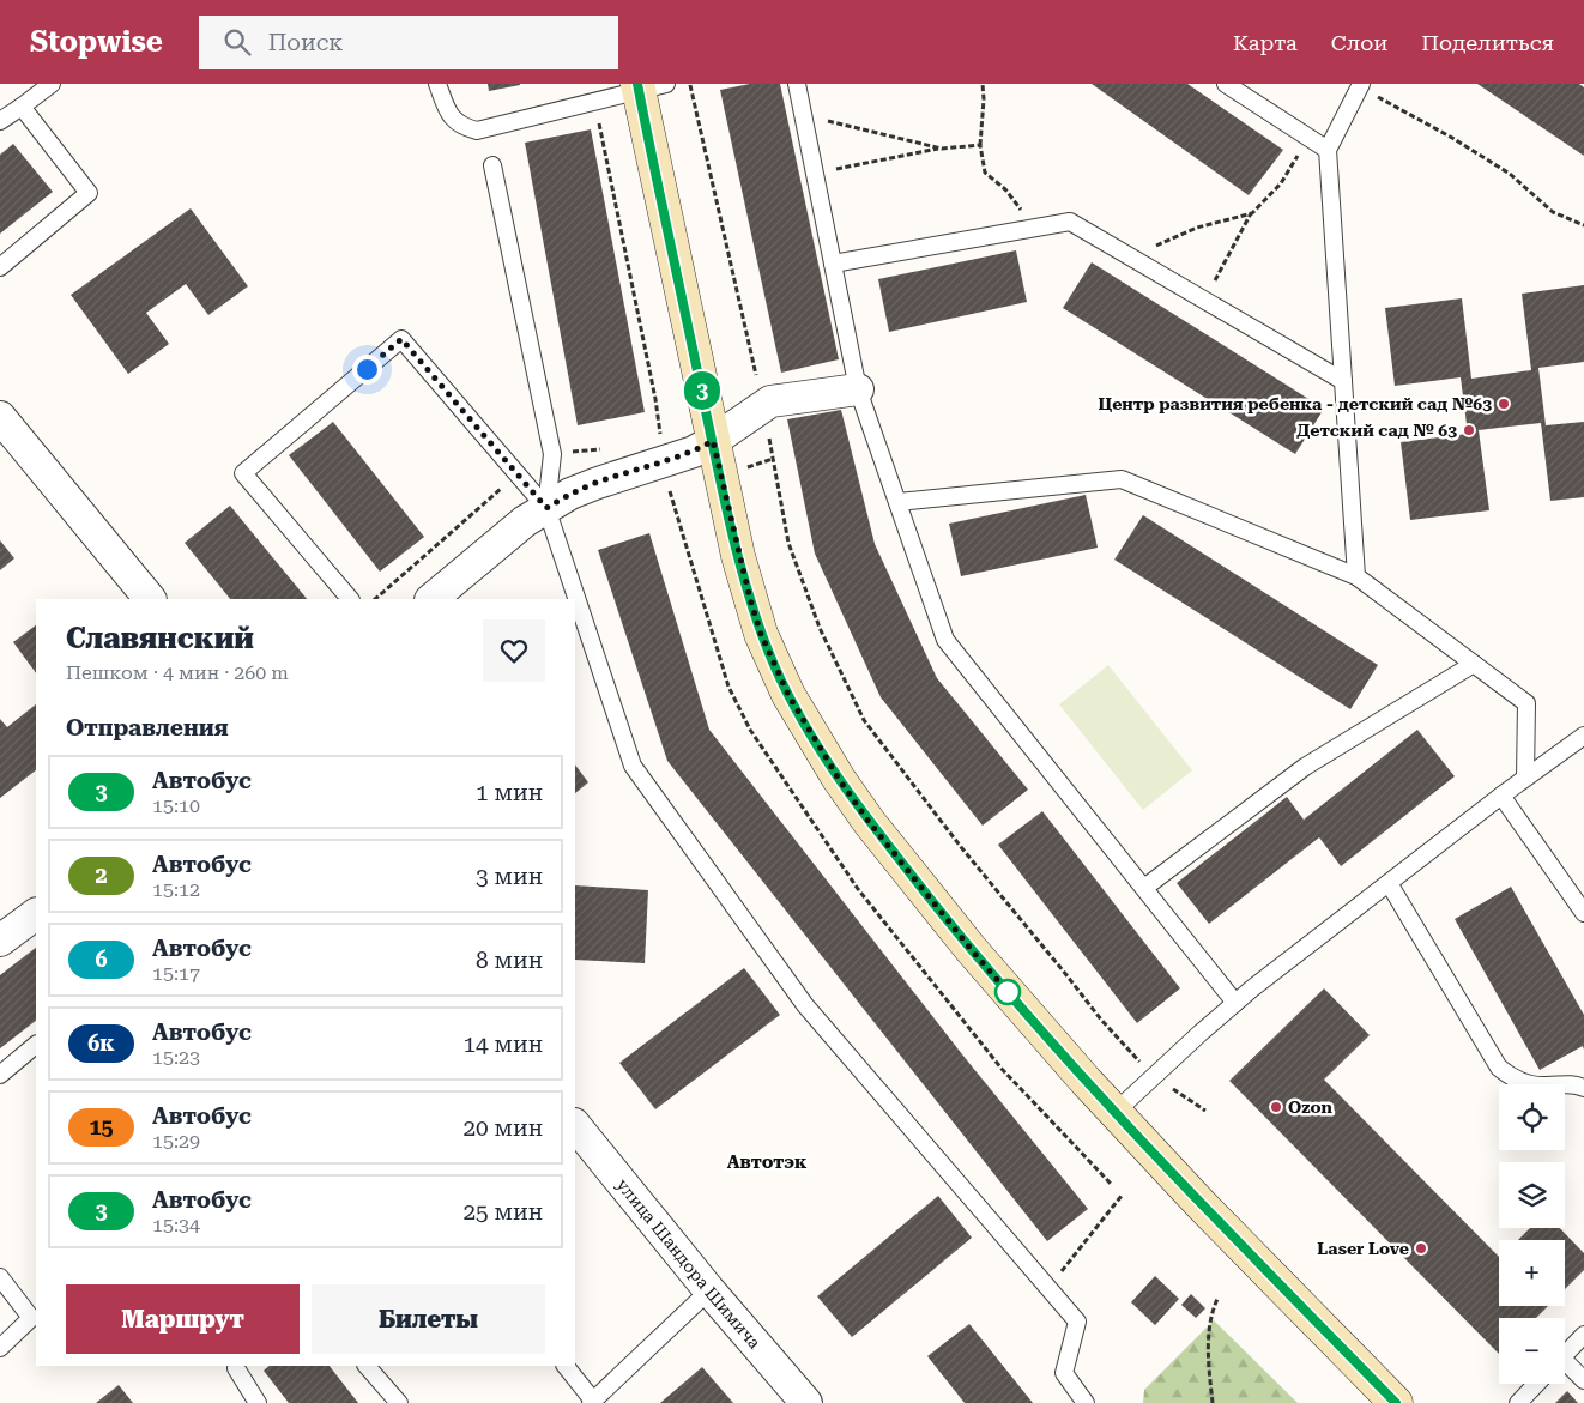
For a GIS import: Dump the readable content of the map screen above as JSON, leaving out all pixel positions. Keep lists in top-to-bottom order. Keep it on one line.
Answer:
{"streets":{"street":["улица Шандора Шимича"]},"districts":["Автотэк"],"places":["Центр развития ребенка - детский сад №63","Детский сад № 63","Ozon","Laser Love"],"lines":["bus line 3"],"page":{"header":"Stopwise","search":"Поиск","nav":["Карта","Слои","Поделиться"],"on_map":"3","heading":[["Славянский","Пешком · 4 мин · 260 m"],"Отправления"],"list":[{"mark":"3","name":"Автобус","note":"15:10","value":"1 мин"},{"mark":"2","name":"Автобус","note":"15:12","value":"3 мин"},{"mark":"6","name":"Автобус","note":"15:17","value":"8 мин"},{"mark":"6к","name":"Автобус","note":"15:23","value":"14 мин"},{"mark":"15","name":"Автобус","note":"15:29","value":"20 мин"},{"mark":"3","name":"Автобус","note":"15:34","value":"25 мин"}],"map_buttons":["+","−"],"buttons":["Маршрут","Билеты"]}}
